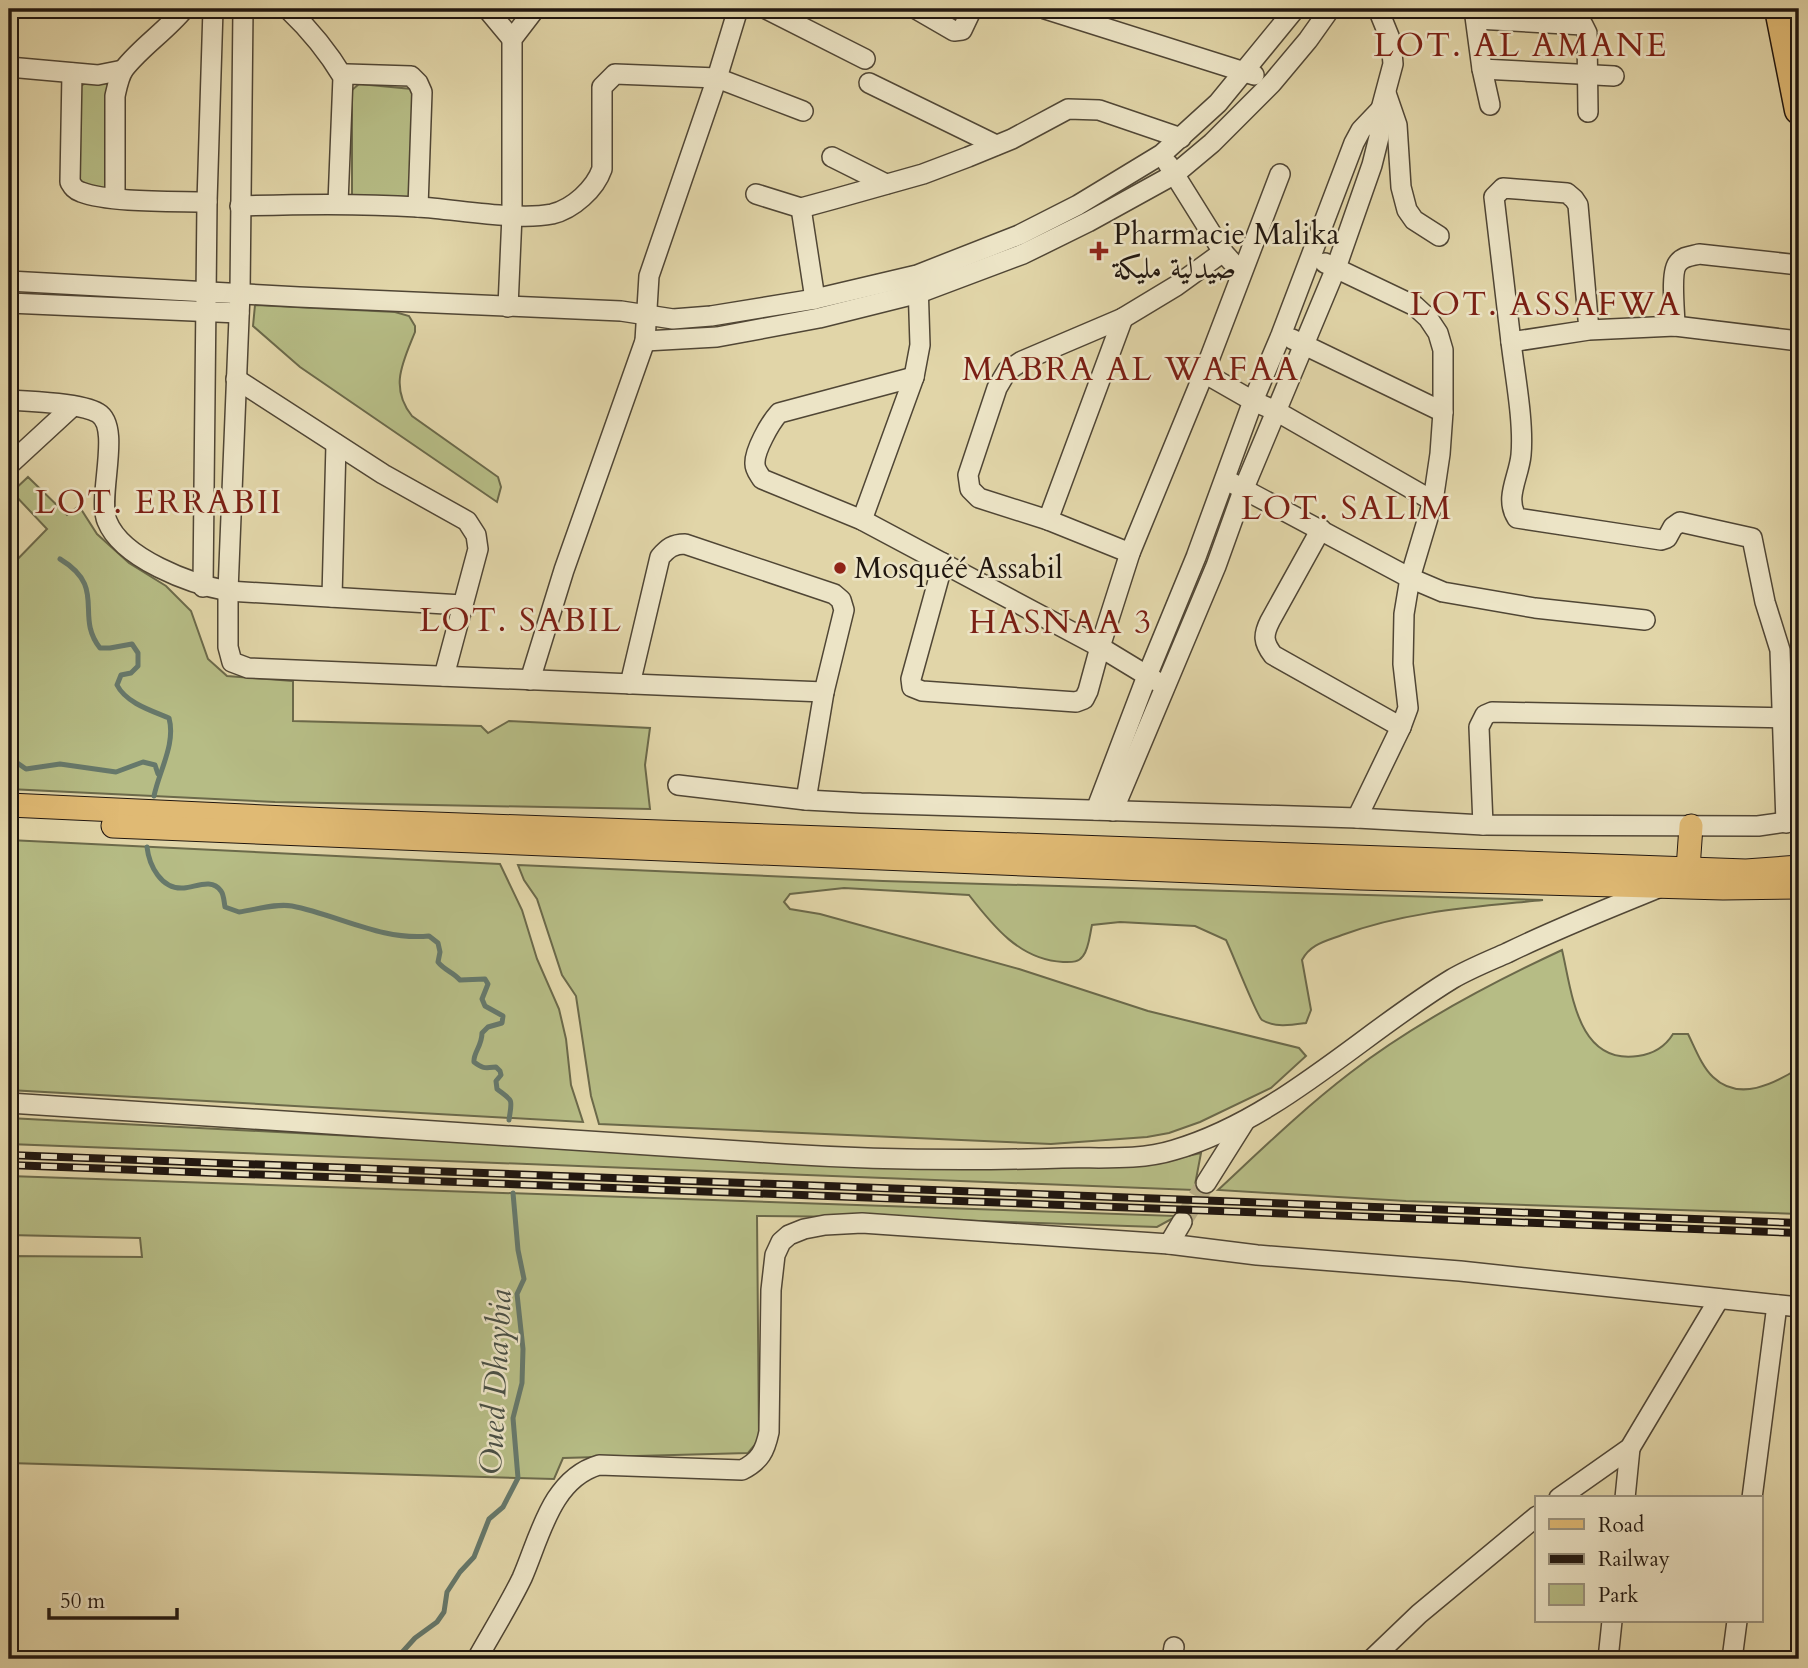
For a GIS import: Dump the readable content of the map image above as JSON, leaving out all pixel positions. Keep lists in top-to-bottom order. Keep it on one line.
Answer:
{"districts":["LOT. AL AMANE","LOT. ASSAFWA","MABRA AL WAFAA","LOT. ERRABII","LOT. SALIM","LOT. SABIL","HASNAA 3"],"water":["Oued Dhaybia"],"places":{"health":["Pharmacie Malika صيدلية مليكة"],"other":["Mosquéé Assabil"]},"legend":["Road","Railway","Park"],"scale_bar":"50 m"}
